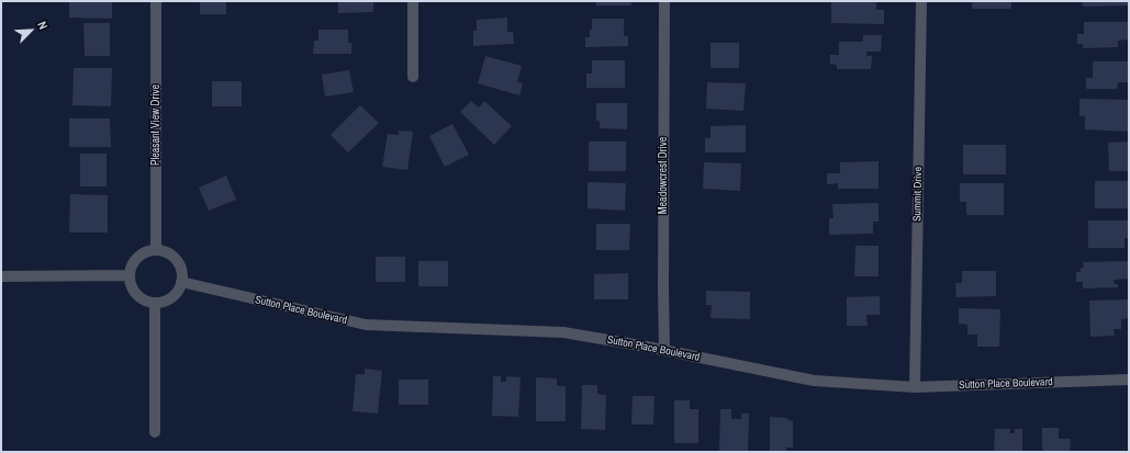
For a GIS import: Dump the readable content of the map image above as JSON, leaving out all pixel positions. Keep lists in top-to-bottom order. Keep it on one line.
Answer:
{"streets":{"street":["Pleasant View Drive","Meadowcrest Drive","Summit Drive","Sutton Place Boulevard"]},"crossings":[["Pleasant View Drive","Sutton Place Boulevard"],["Meadowcrest Drive","Sutton Place Boulevard"],["Summit Drive","Sutton Place Boulevard"]],"north":"top right"}
